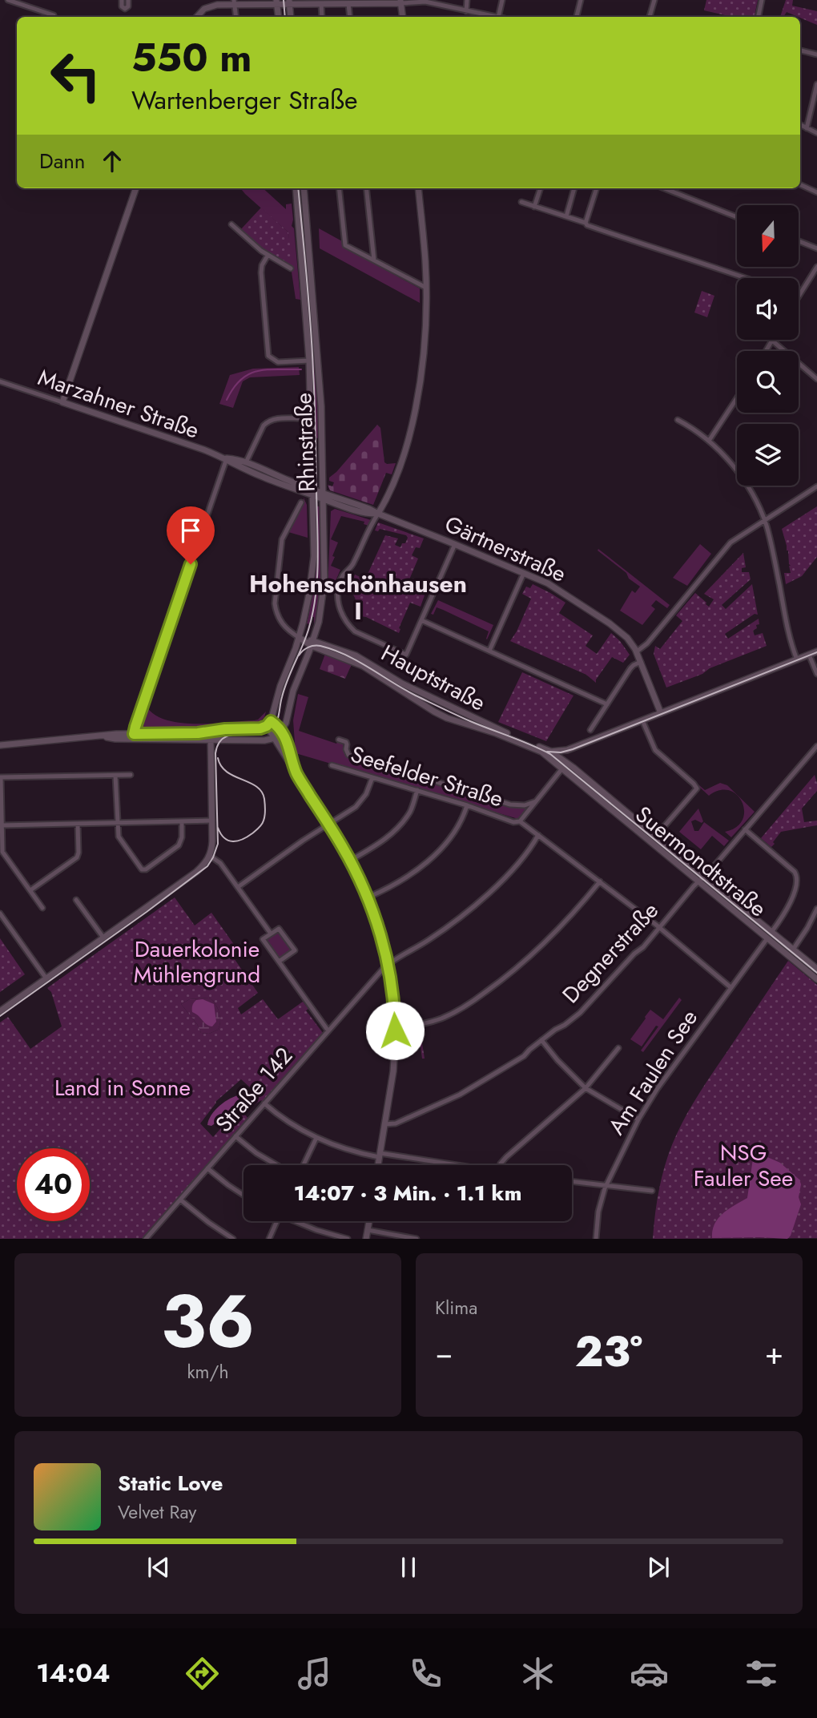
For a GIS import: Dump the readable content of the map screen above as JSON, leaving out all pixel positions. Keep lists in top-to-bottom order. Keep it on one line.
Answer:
{"streets":{"main road":["Marzahner Straße","Rhinstraße","Gärtnerstraße","Hauptstraße","Suermondtstraße"],"street":["Seefelder Straße","Degnerstraße","Am Faulen See","Straße 142"]},"crossings":[["Marzahner Straße","Rhinstraße"],["Marzahner Straße","Gärtnerstraße"],["Rhinstraße","Gärtnerstraße"],["Rhinstraße","Hauptstraße"],["Gärtnerstraße","Hauptstraße"],["Hauptstraße","Seefelder Straße"],["Hauptstraße","Suermondtstraße"],["Seefelder Straße","Suermondtstraße"],["Suermondtstraße","Degnerstraße"],["Suermondtstraße","Am Faulen See"]],"districts":["Hohenschönhausen I"],"parks":["Dauerkolonie Mühlengrund","Land in Sonne","NSG Fauler See"],"north":"bottom","page":{"turn":["550 m","Wartenberger Straße"],"then":"Dann","limit":"40","trip":"14:07 · 3 Min. · 1.1 km","tile":[["36","km/h"],"Klima"],"heat":["−","23°","+"],"song":["Static Love","Velvet Ray"],"tabs":"14:04"}}
